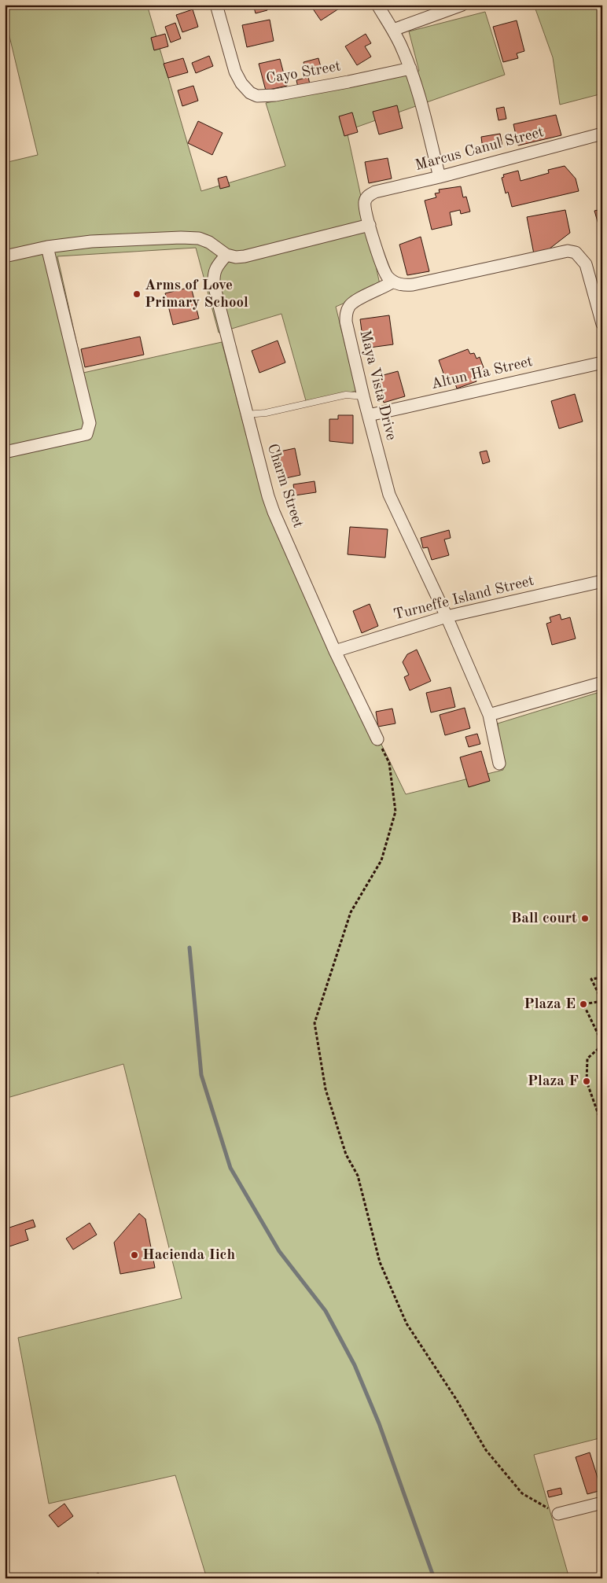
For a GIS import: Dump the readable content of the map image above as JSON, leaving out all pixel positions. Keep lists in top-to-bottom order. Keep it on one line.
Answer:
{"streets":{"street":["Cayo Street","Marcus Canul Street","Altun Ha Street","Maya Vista Drive","Charm Street","Turneffe Island Street"]},"crossings":[["Altun Ha Street","Maya Vista Drive"],["Maya Vista Drive","Turneffe Island Street"],["Charm Street","Turneffe Island Street"]],"places":["Arms of Love Primary School","Ball court","Plaza E","Plaza F","Hacienda Iich"]}
